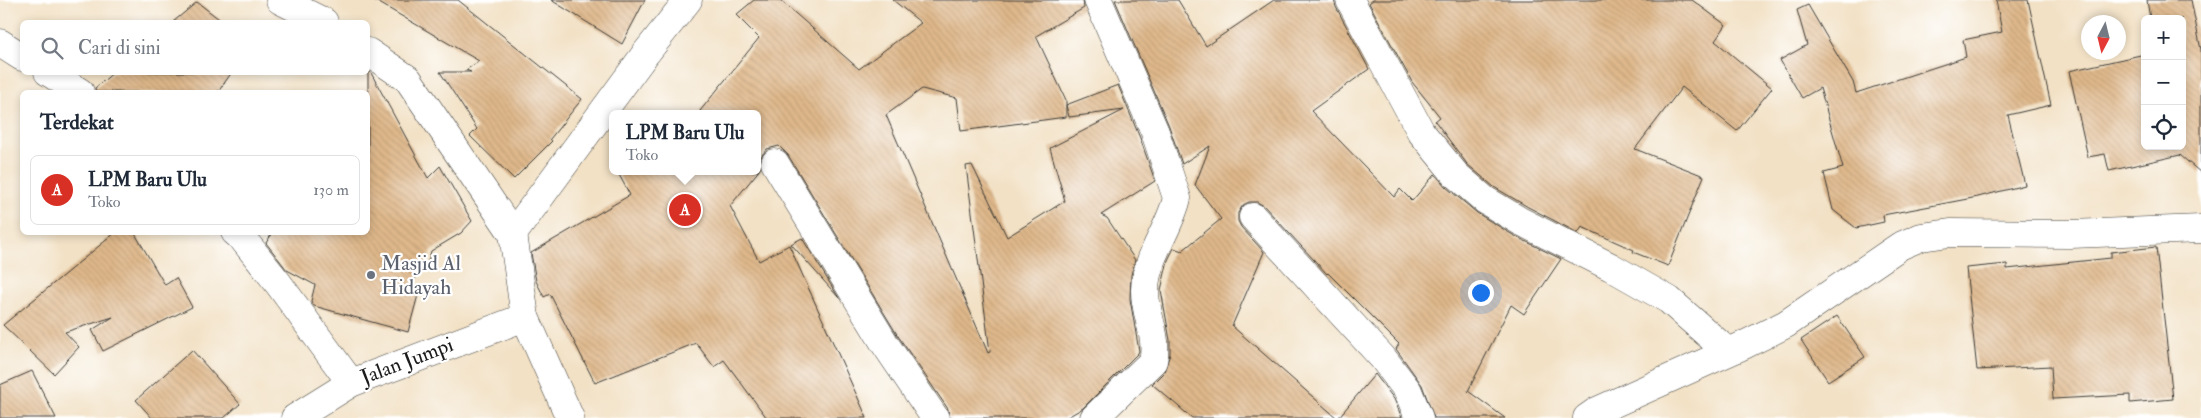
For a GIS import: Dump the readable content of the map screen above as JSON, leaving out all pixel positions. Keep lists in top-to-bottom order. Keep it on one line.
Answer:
{"streets":{"street":["Jalan Jumpi"]},"places":["Masjid Al Hidayah"],"north":"bottom","page":{"map_buttons":["+","−"],"search":"Cari di sini","heading":"Terdekat","popup":["LPM Baru Ulu","Toko"],"list":[{"mark":"A","name":"LPM Baru Ulu","note":"Toko","value":"130 m"}],"pins":"A"}}
